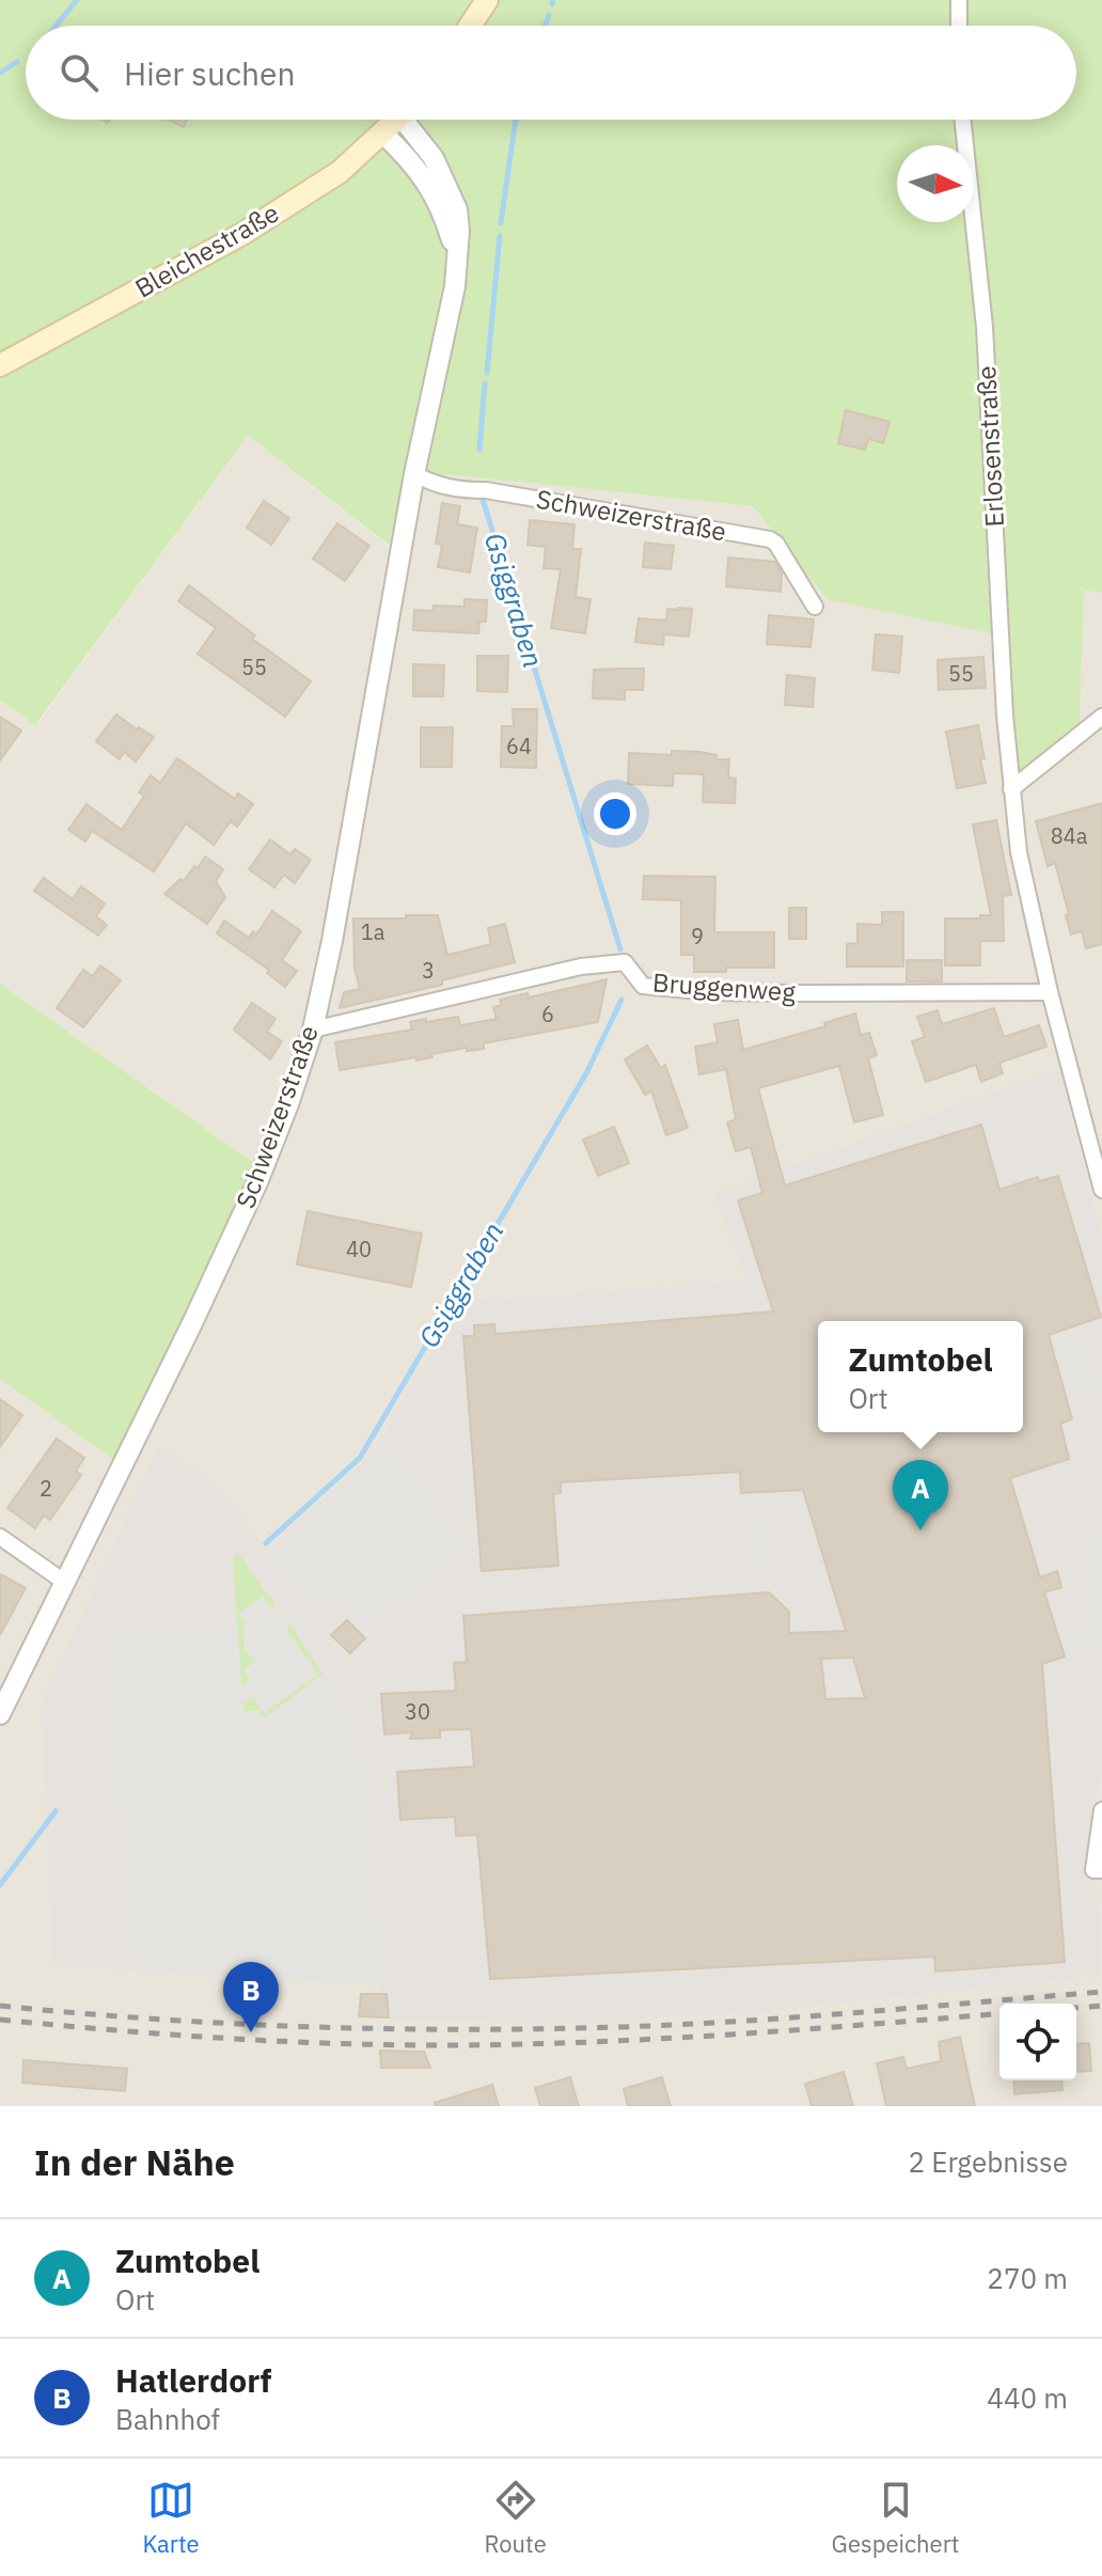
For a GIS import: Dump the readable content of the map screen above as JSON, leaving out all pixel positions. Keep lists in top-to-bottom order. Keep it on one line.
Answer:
{"streets":{"main road":["Bleichestraße"],"street":["Erlosenstraße","Schweizerstraße","Bruggenweg"]},"crossings":[["Bleichestraße","Schweizerstraße"],["Erlosenstraße","Bruggenweg"],["Schweizerstraße","Bruggenweg"]],"water":["Gsiggraben"],"house_numbers":["55","55","64","84a","1a","9","3","6","40","2","30"],"north":"right","page":{"search":"Hier suchen","popup":["Zumtobel","Ort"],"pins":["A","B"],"heading":["In der Nähe","2 Ergebnisse"],"list":[{"mark":"A","name":"Zumtobel","note":"Ort","value":"270 m"},{"mark":"B","name":"Hatlerdorf","note":"Bahnhof","value":"440 m"}],"nav":["Karte","Route","Gespeichert"]}}
